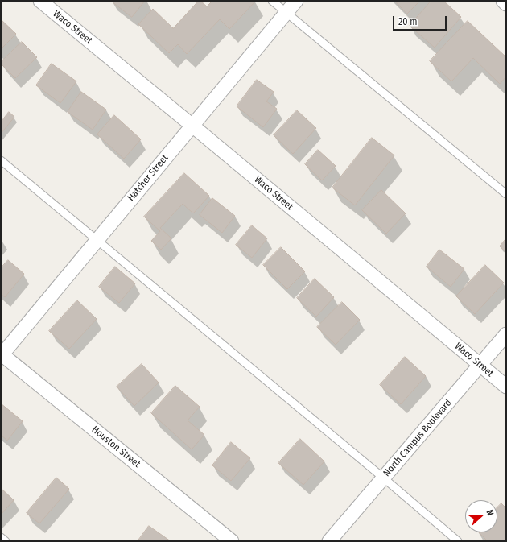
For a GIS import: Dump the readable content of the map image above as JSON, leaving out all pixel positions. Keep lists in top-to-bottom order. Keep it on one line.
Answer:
{"streets":{"street":["Waco Street","Hatcher Street","North Campus Boulevard","Houston Street"]},"crossings":[["Waco Street","Hatcher Street"],["Waco Street","North Campus Boulevard"],["Hatcher Street","Houston Street"]],"scale_bar":"20 m","north":"right"}
